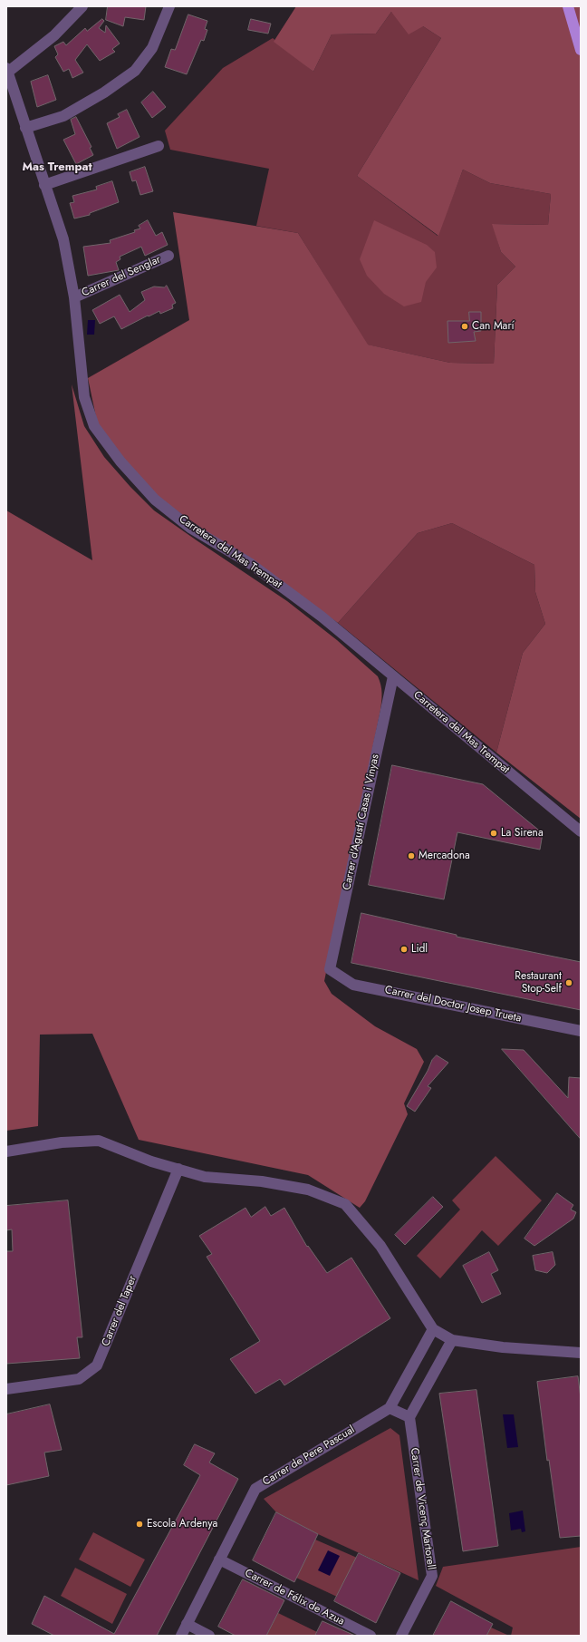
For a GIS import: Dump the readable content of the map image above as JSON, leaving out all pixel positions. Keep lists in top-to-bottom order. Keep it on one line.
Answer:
{"streets":{"street":["Carrer del Senglar","Carretera del Mas Trempat","Carrer d'Agustí Casas i Vinyas","Carrer del Doctor Josep Trueta","Carrer del Taper","Carrer de Pere Pascual","Carrer de Vicenç Martorell","Carrer de Félix de Azua"]},"crossings":[["Carrer del Senglar","Carretera del Mas Trempat"],["Carretera del Mas Trempat","Carrer d'Agustí Casas i Vinyas"],["Carrer d'Agustí Casas i Vinyas","Carrer del Doctor Josep Trueta"],["Carrer de Pere Pascual","Carrer de Félix de Azua"]],"districts":["Mas Trempat"],"places":["Can Marí","La Sirena","Mercadona","Lidl","Restaurant Stop-Self","Escola Ardenya"]}
